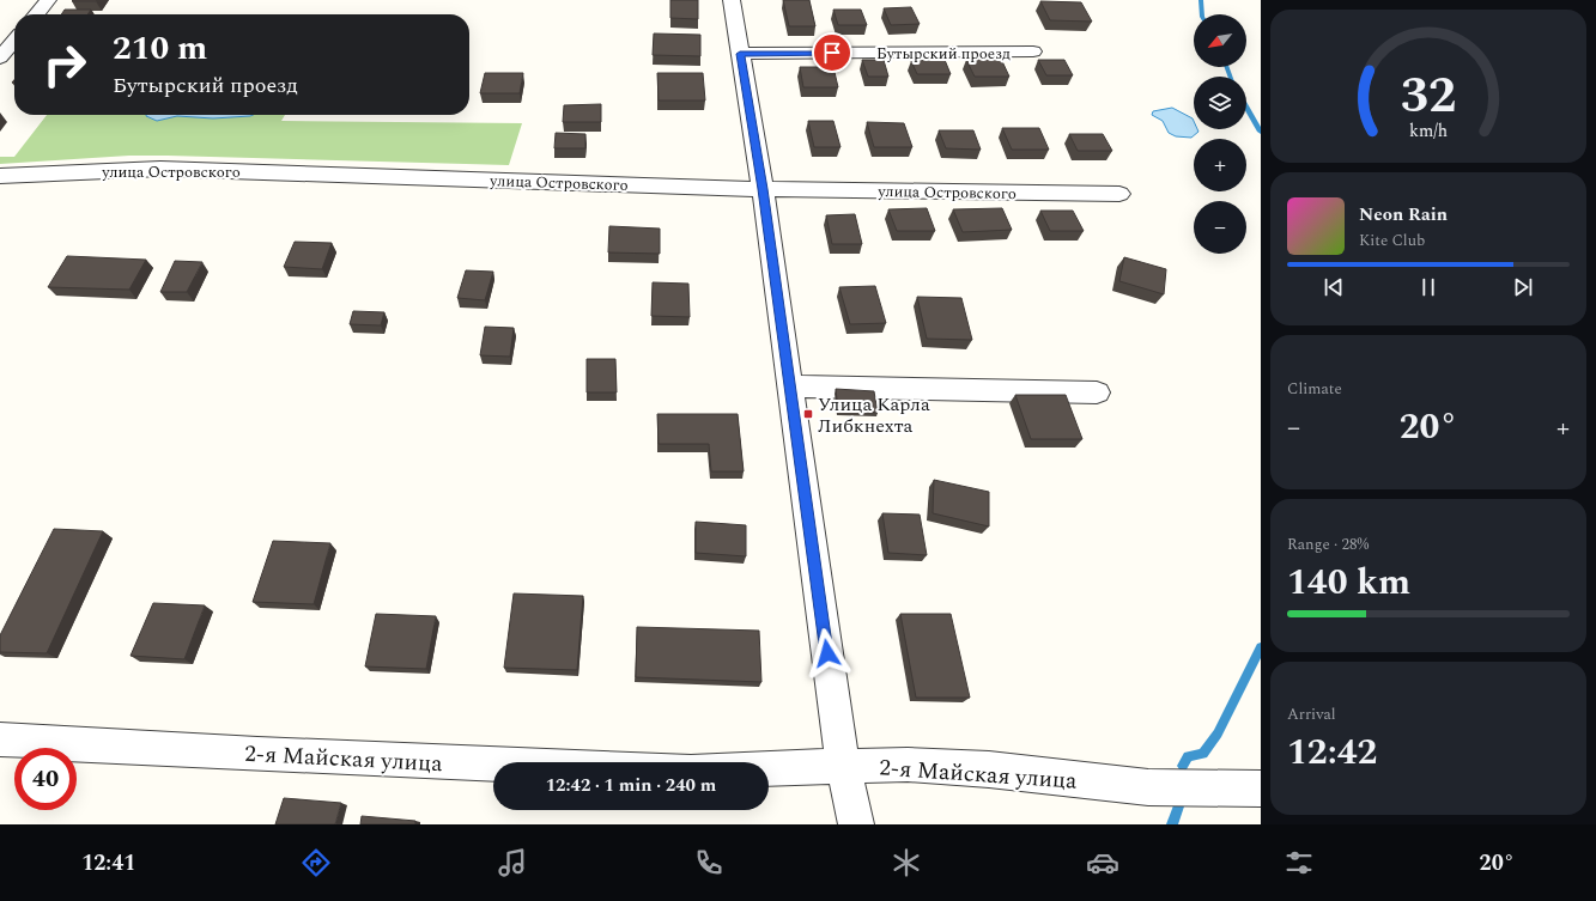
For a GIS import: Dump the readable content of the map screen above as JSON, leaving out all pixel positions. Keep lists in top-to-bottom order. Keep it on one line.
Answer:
{"streets":{"street":["Бутырский проезд","улица Островского","2-я Майская улица"]},"places":{"transit":["Улица Карла Либкнехта"]},"north":"bottom left","page":{"map_buttons":["+","−"],"turn":["210 m","Бутырский проезд"],"song":["Neon Rain","Kite Club"],"tile":["Climate",["Range · 28%","140 km"],["Arrival","12:42"]],"heat":["−","20°","+"],"limit":"40","trip":"12:42 · 1 min · 240 m","tabs":["12:41","20°"],"gauge":["32","km/h"]}}
